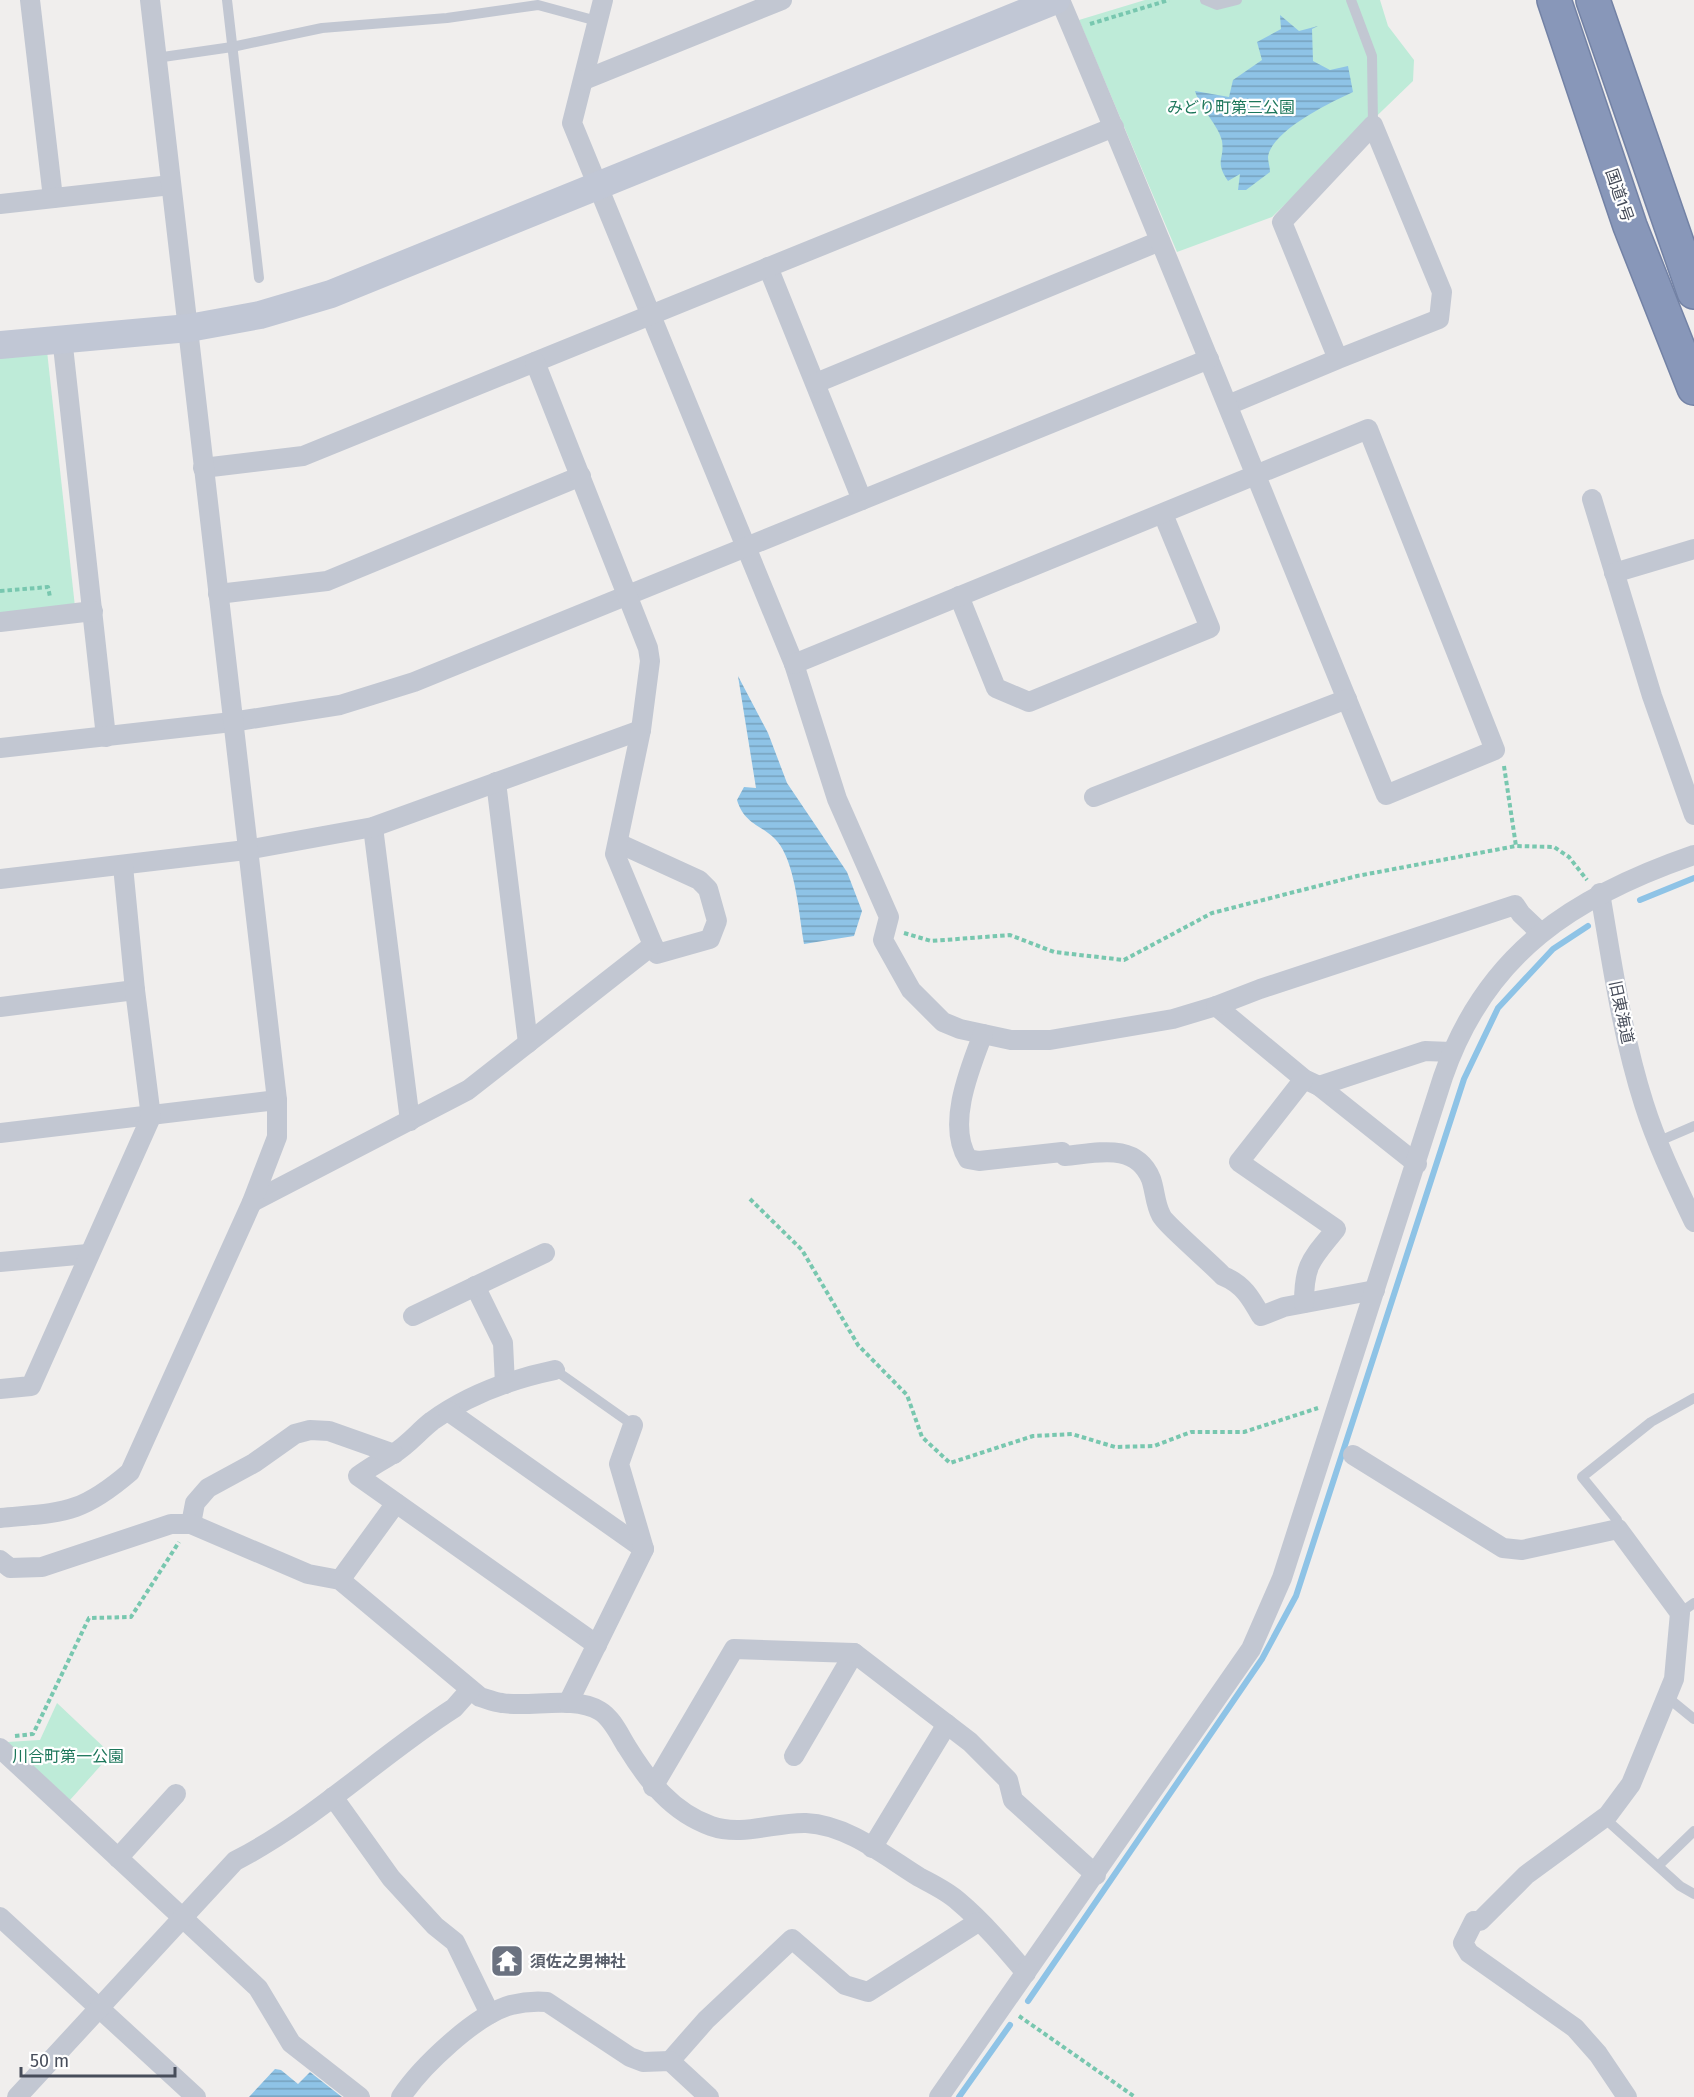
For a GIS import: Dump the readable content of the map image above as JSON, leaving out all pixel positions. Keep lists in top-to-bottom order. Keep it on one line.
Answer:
{"streets":{"highway":["国道1号"],"street":["旧東海道"]},"parks":["みどり町第三公園","川合町第一公園"],"places":{"temple":["須佐之男神社"]},"scale_bar":"50 m"}
